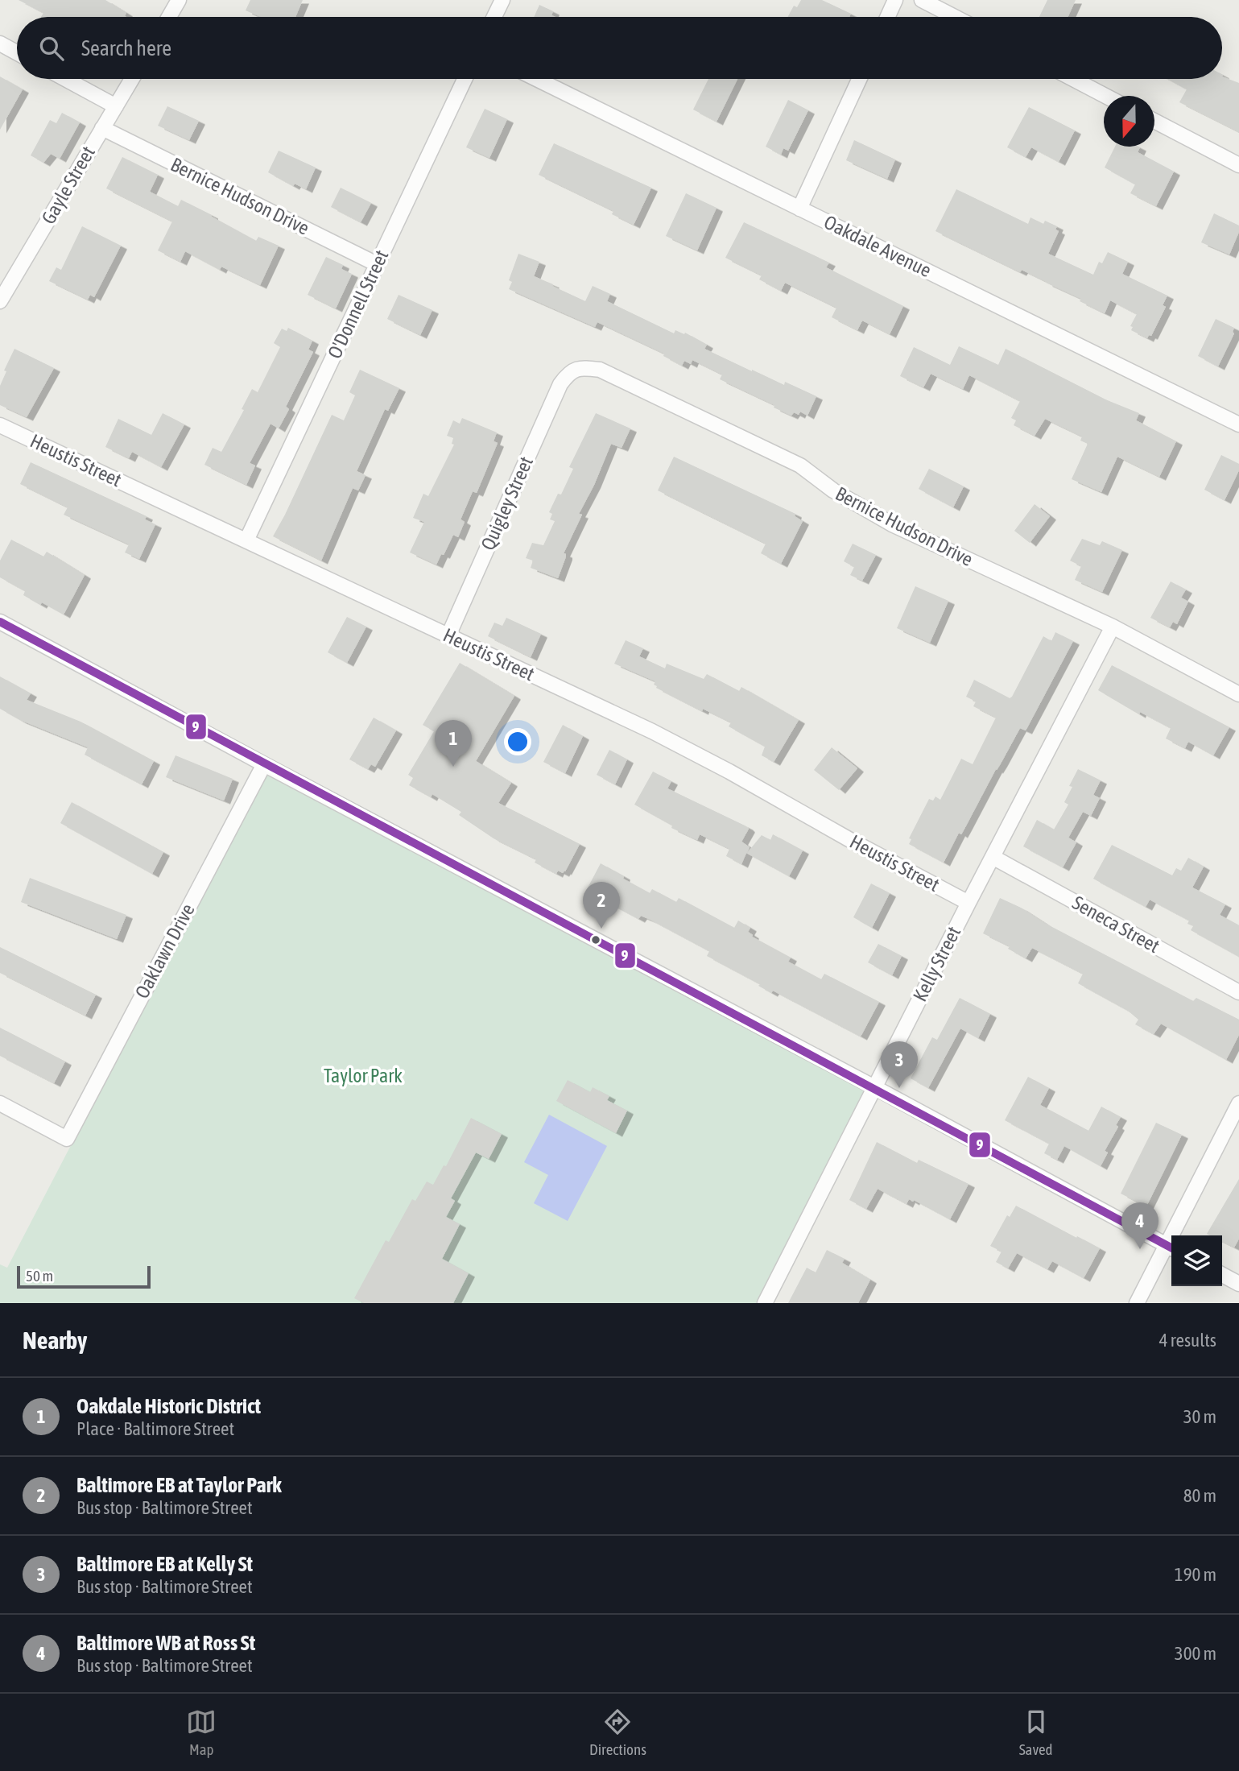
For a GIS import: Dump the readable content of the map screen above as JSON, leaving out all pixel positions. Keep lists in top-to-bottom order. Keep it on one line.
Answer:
{"streets":{"street":["Gayle Street","Bernice Hudson Drive","Oakdale Avenue","O'Donnell Street","Heustis Street","Quigley Street","Seneca Street","Oaklawn Drive","Kelly Street"]},"crossings":[["Gayle Street","Bernice Hudson Drive"],["Bernice Hudson Drive","O'Donnell Street"],["Bernice Hudson Drive","Quigley Street"],["Bernice Hudson Drive","Kelly Street"],["O'Donnell Street","Heustis Street"],["Heustis Street","Quigley Street"],["Heustis Street","Kelly Street"],["Seneca Street","Kelly Street"]],"parks":["Taylor Park"],"lines":["transit line 9"],"scale_bar":"50 m","north":"bottom","page":{"search":"Search here","pins":["1","2","3","4"],"scale":"50 m","heading":["Nearby","4 results"],"list":[{"mark":"1","name":"Oakdale Historic District","note":"Place · Baltimore Street","value":"30 m"},{"mark":"2","name":"Baltimore EB at Taylor Park","note":"Bus stop · Baltimore Street","value":"80 m"},{"mark":"3","name":"Baltimore EB at Kelly St","note":"Bus stop · Baltimore Street","value":"190 m"},{"mark":"4","name":"Baltimore WB at Ross St","note":"Bus stop · Baltimore Street","value":"300 m"}],"nav":["Map","Directions","Saved"]}}
